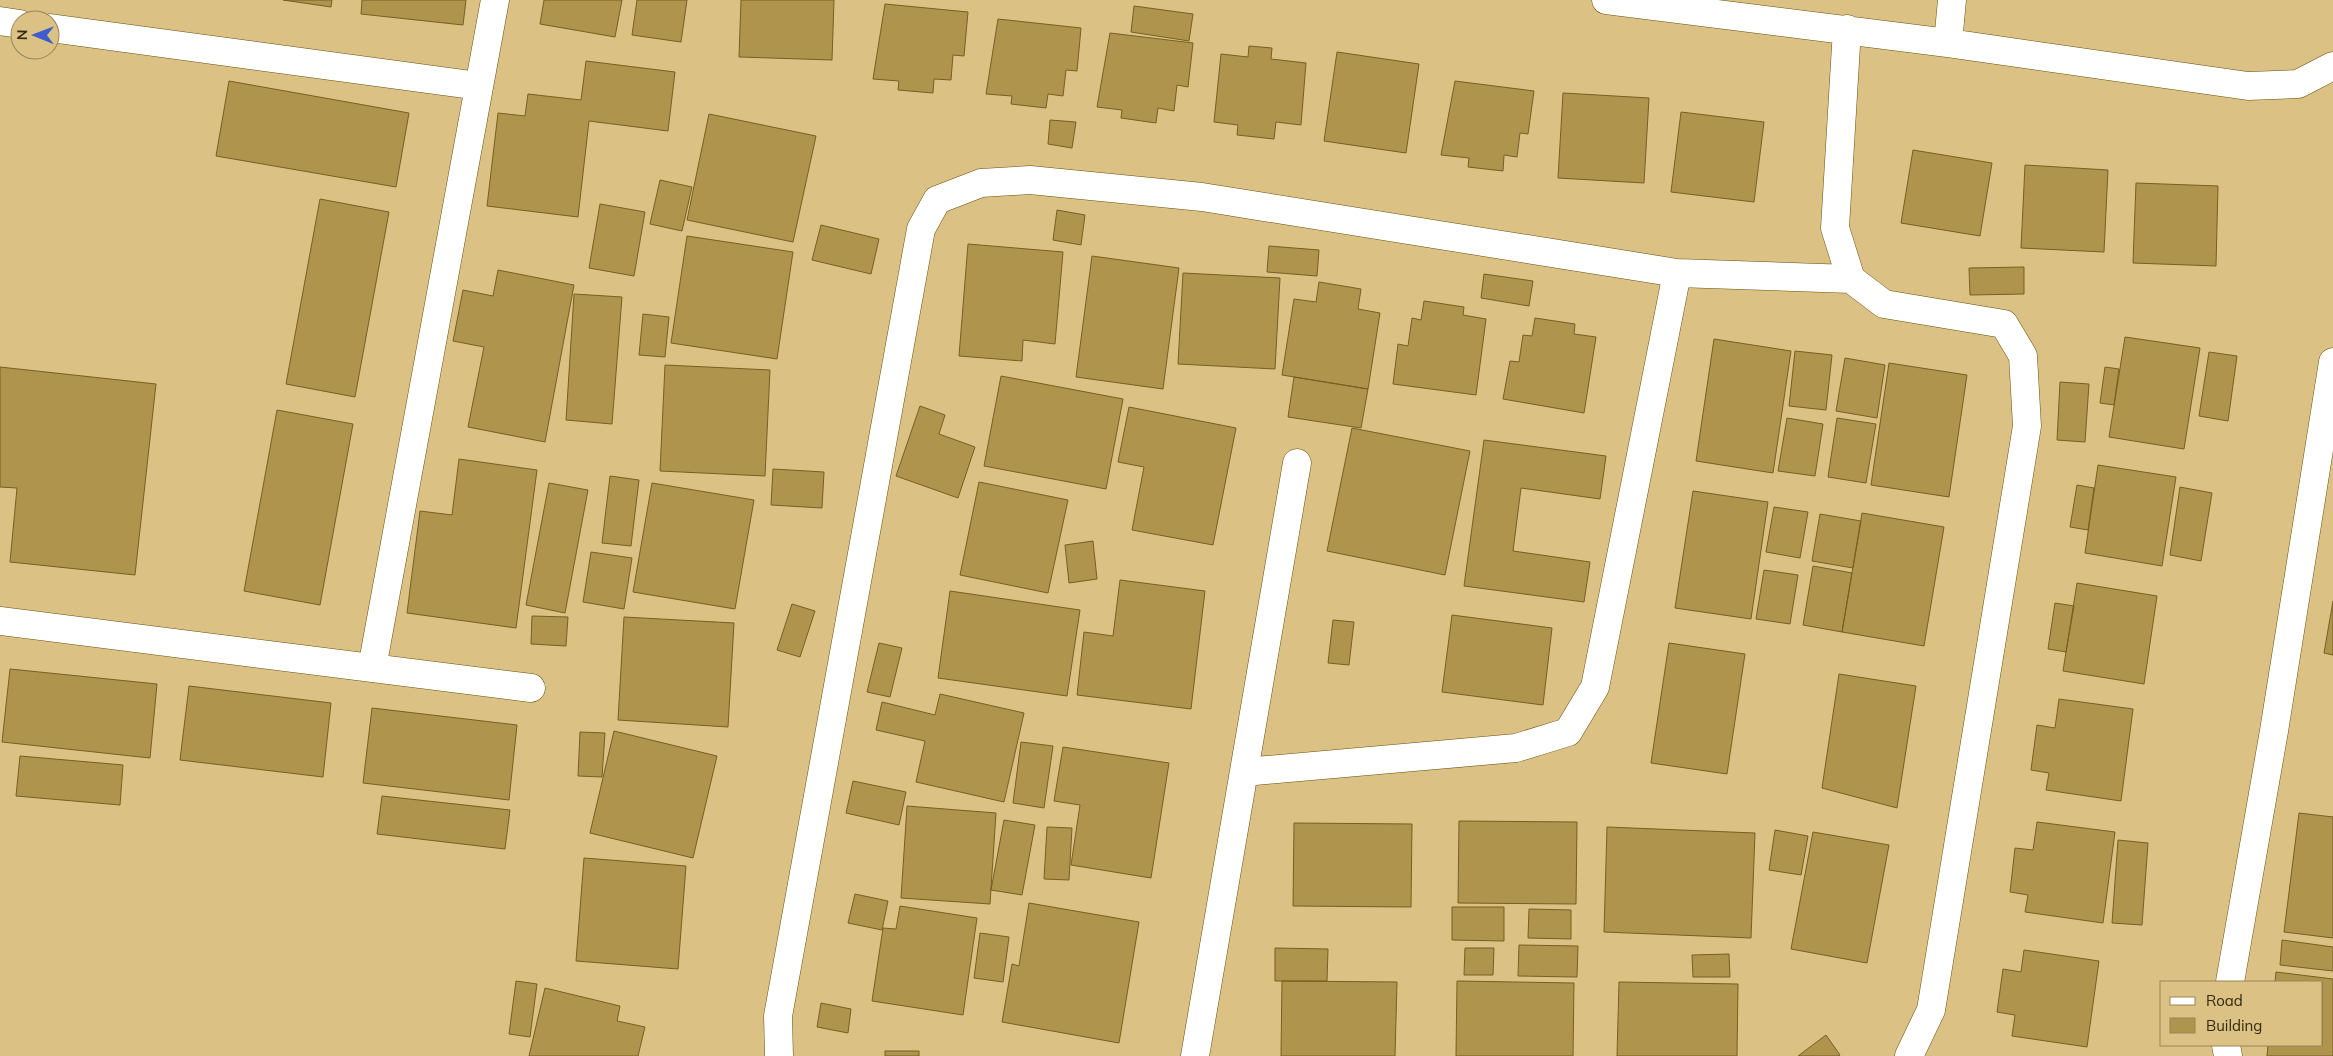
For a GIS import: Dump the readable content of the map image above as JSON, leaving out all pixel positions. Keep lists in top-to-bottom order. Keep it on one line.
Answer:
{"legend":["Road","Building"],"north":"left"}
